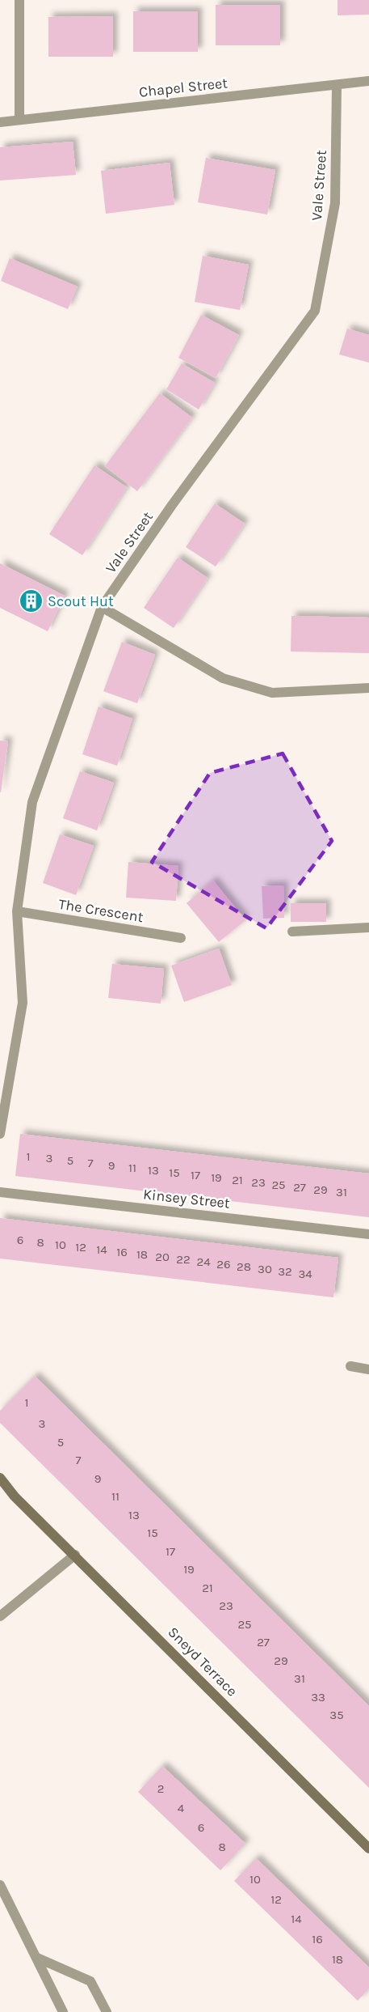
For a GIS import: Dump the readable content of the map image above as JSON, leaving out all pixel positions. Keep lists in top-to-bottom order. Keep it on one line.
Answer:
{"streets":{"main road":["Sneyd Terrace"],"street":["Chapel Street","Vale Street","The Crescent","Kinsey Street"]},"crossings":[["Chapel Street","Vale Street"],["Vale Street","The Crescent"]],"places":{"building":["Scout Hut"]},"house_numbers":["1","3","5","7","9","11","13","15","17","19","21","23","25","27","29","31","6","8","10","12","14","16","18","20","22","24","26","28","30","32","34","1","3","5","7","9","11","13","15","17","19","21","23","25","27","29","31","33","35","2","4","6","8","10","12","14","16","18"]}
